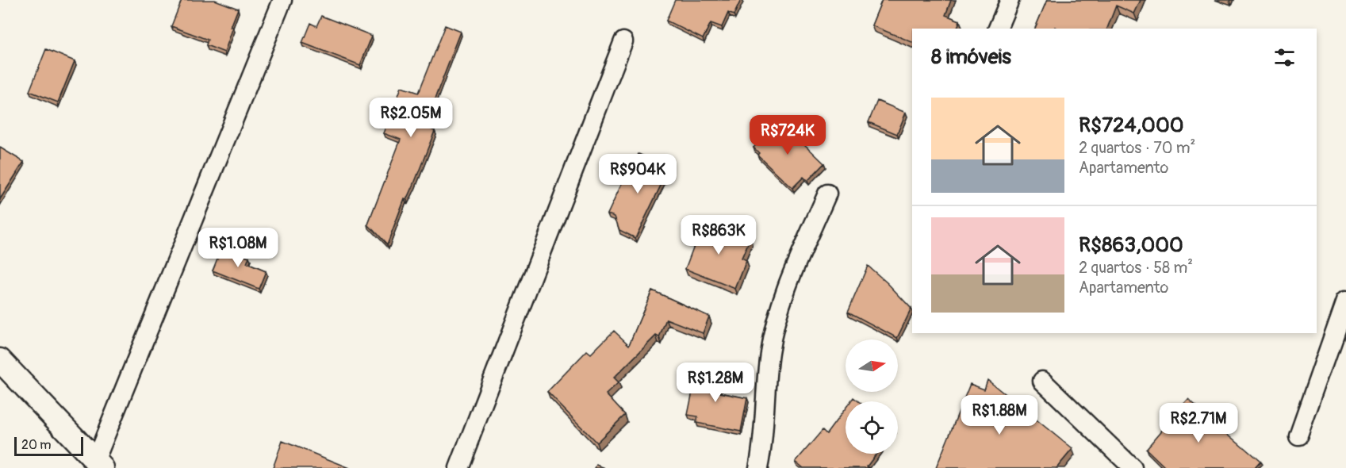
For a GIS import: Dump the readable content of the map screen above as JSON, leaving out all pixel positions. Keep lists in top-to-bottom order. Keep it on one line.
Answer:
{"scale_bar":"20 m","north":"right","page":{"heading":"8 imóveis","list":[{"name":"R$724,000","note":"2 quartos · 70 m² · Apartamento"},{"name":"R$863,000","note":"2 quartos · 58 m² · Apartamento"}],"price":["R$2.05M","R$724K","R$904K","R$863K","R$1.08M","R$1.28M","R$1.88M","R$2.71M"],"scale":"20 m"}}
